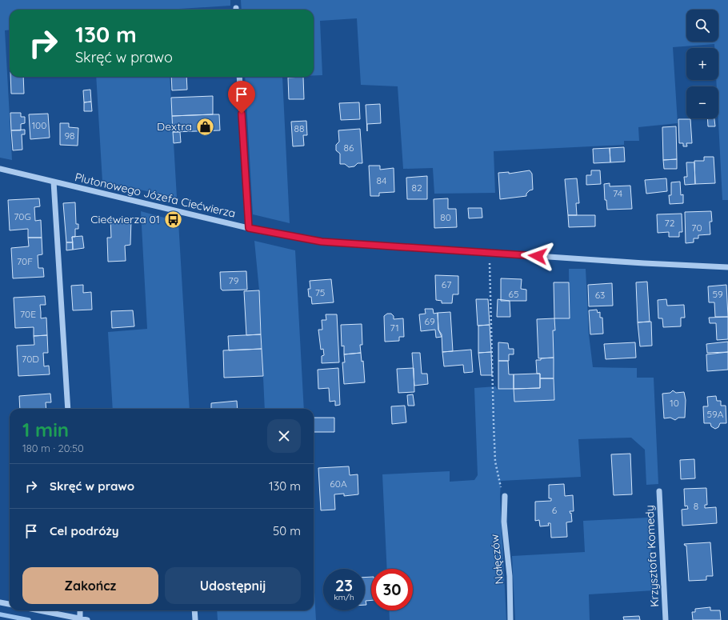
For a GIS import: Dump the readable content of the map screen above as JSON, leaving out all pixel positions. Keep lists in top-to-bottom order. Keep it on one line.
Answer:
{"streets":{"street":["Plutonowego Józefa Ciećwierza","Krzysztofa Komedy","Nałęczów"]},"places":{"shop":["Dextra"],"bus stop":["Ciećwierza 01"]},"house_numbers":["100","88","98","86","84","82","74","70G","80","72","70","70F","79","67","75","65","59","63","70E","69","71","70D","10","59A","60A","8","6"],"page":{"map_buttons":["+","−"],"turn":["130 m","Skręć w prawo"],"heading":["1 min","180 m · 20:50"],"list":[{"name":"Skręć w prawo","value":"130 m"},{"name":"Cel podróży","value":"50 m"}],"buttons":["Zakończ","Udostępnij"],"speed":"23 km/h","limit":"30"}}
